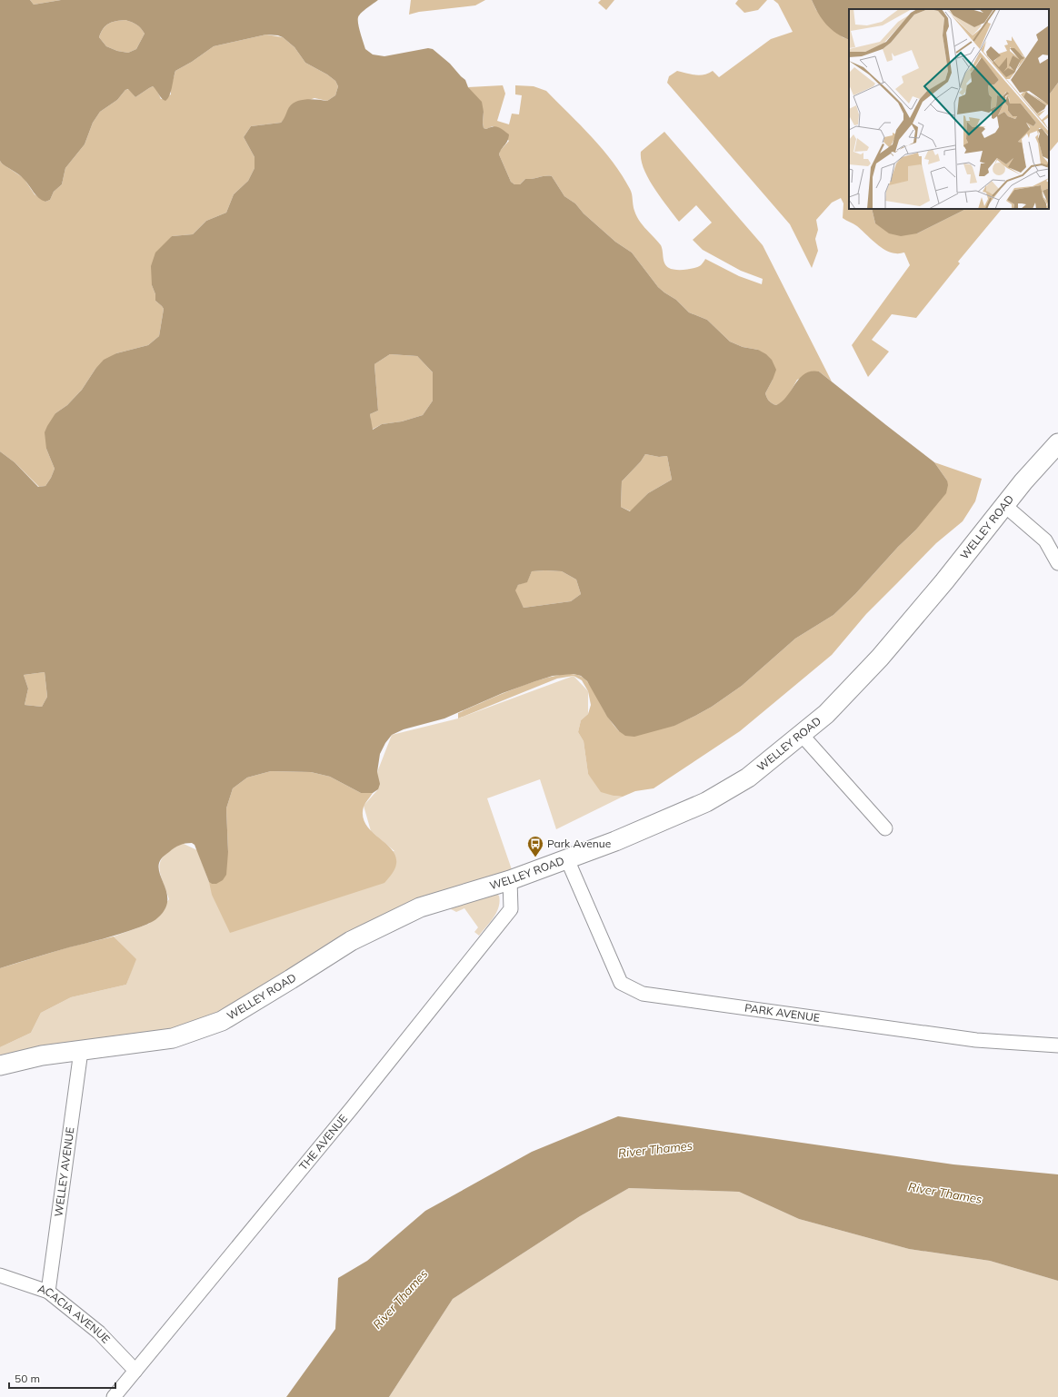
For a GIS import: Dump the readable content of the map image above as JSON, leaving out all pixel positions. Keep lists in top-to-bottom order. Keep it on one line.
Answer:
{"streets":{"main road":["WELLEY ROAD"],"street":["PARK AVENUE","THE AVENUE","WELLEY AVENUE","ACACIA AVENUE"]},"crossings":[["WELLEY ROAD","PARK AVENUE"],["WELLEY ROAD","THE AVENUE"],["WELLEY ROAD","WELLEY AVENUE"],["THE AVENUE","ACACIA AVENUE"],["WELLEY AVENUE","ACACIA AVENUE"]],"water":["River Thames"],"places":{"bus stop":["Park Avenue"]},"scale_bar":"50 m"}
